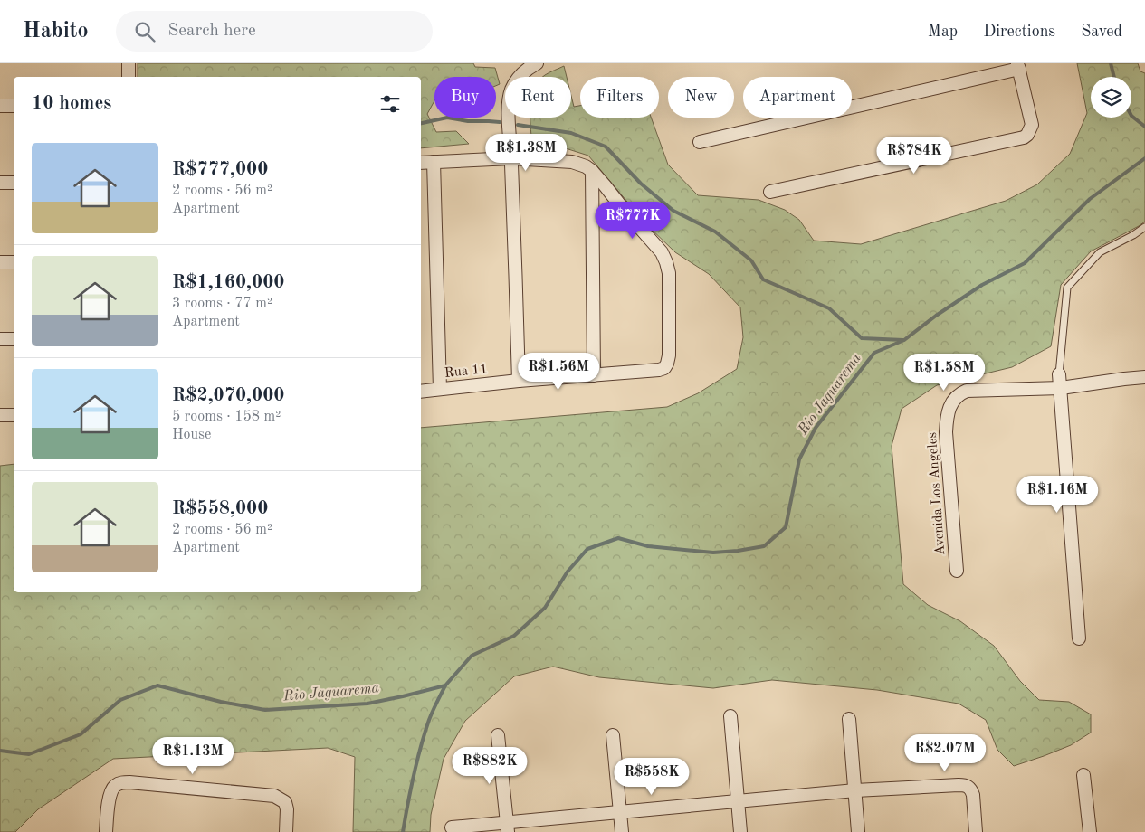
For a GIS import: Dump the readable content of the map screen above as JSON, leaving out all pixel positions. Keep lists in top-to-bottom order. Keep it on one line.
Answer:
{"streets":{"street":["Rua 11","Avenida Los Angeles"]},"water":["Rio Jaguarema"],"page":{"header":"Habito","search":"Search here","nav":["Map","Directions","Saved"],"chip":["Buy","Rent","Filters","New","Apartment"],"heading":"10 homes","list":[{"name":"R$777,000","note":"2 rooms · 56 m² · Apartment"},{"name":"R$1,160,000","note":"3 rooms · 77 m² · Apartment"},{"name":"R$2,070,000","note":"5 rooms · 158 m² · House"},{"name":"R$558,000","note":"2 rooms · 56 m² · Apartment"}],"price":["R$1.38M","R$784K","R$777K","R$1.56M","R$1.58M","R$1.16M","R$2.07M","R$1.13M","R$882K","R$558K"]}}
